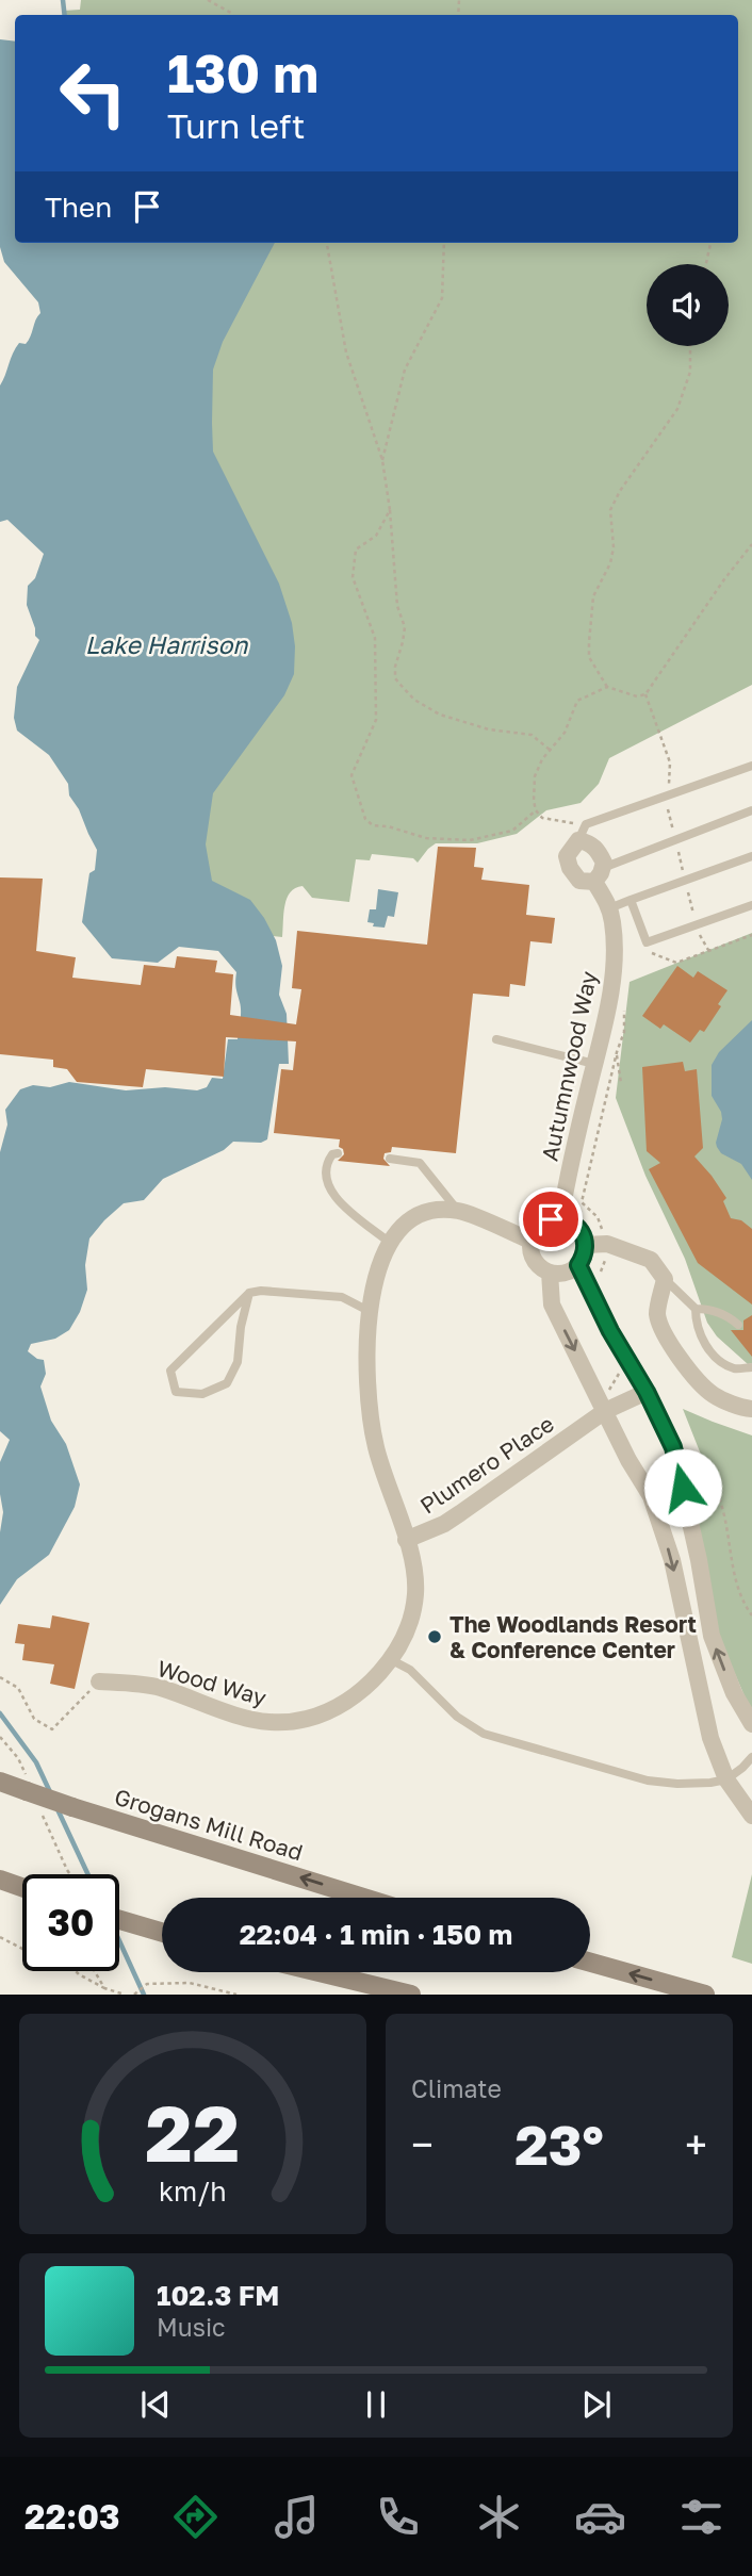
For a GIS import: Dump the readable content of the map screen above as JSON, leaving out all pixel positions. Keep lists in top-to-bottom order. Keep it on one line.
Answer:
{"streets":{"main road":["Grogans Mill Road"],"street":["Autumnwood Way","Plumero Place","Wood Way"]},"crossings":[["Autumnwood Way","Plumero Place"],["Plumero Place","Wood Way"]],"one_way":["Grogans Mill Road"],"water":["Lake Harrison"],"places":["The Woodlands Resort & Conference Center"],"page":{"turn":["130 m","Turn left"],"then":"Then","limit":"30","trip":"22:04 · 1 min · 150 m","tile":"Climate","heat":["−","23°","+"],"song":["102.3 FM","Music"],"tabs":"22:03","gauge":["22","km/h"]}}
